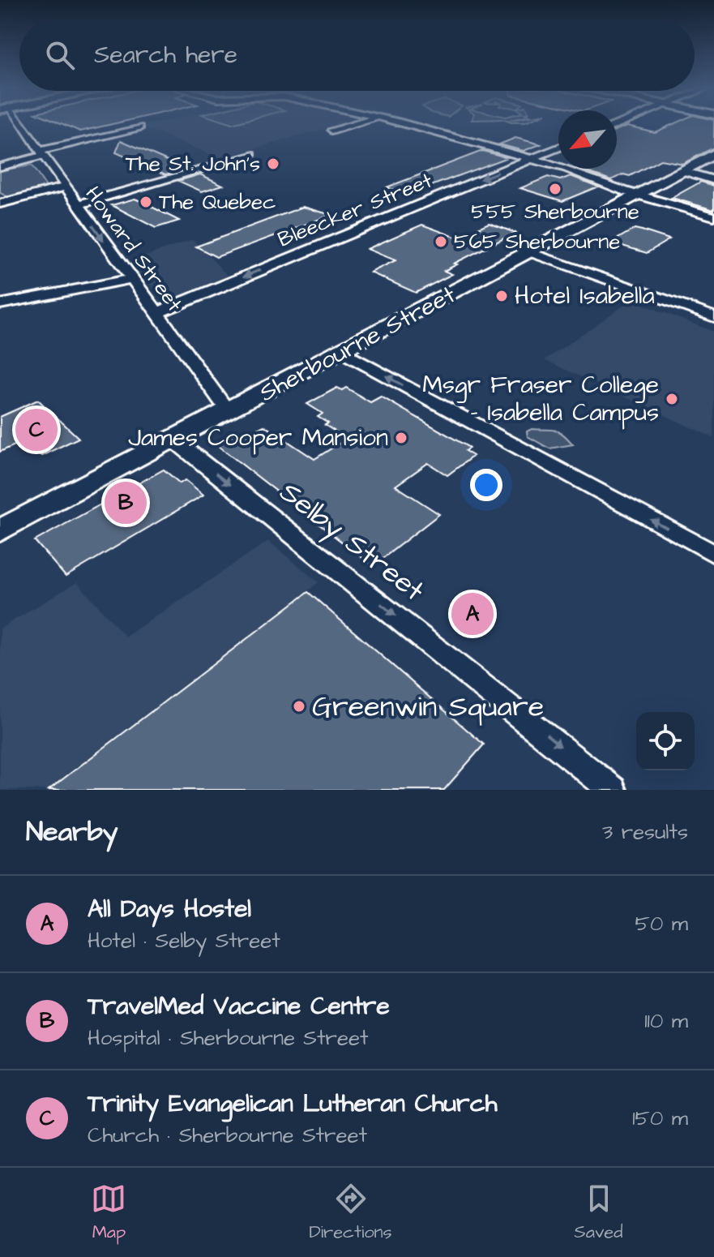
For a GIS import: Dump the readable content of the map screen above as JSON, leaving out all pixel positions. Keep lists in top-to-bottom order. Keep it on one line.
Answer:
{"streets":{"street":["Bleecker Street","Howard Street","Sherbourne Street","Selby Street"]},"crossings":[["Bleecker Street","Howard Street"],["Howard Street","Sherbourne Street"],["Sherbourne Street","Selby Street"]],"one_way":["Selby Street"],"places":["The St. John's","555 Sherbourne","The Quebec","565 Sherbourne","Hotel Isabella","Msgr Fraser College - Isabella Campus","James Cooper Mansion","Greenwin Square"],"north":"bottom left","page":{"search":"Search here","pins":["C","B","A"],"heading":["Nearby","3 results"],"list":[{"mark":"A","name":"All Days Hostel","note":"Hotel · Selby Street","value":"50 m"},{"mark":"B","name":"TravelMed Vaccine Centre","note":"Hospital · Sherbourne Street","value":"110 m"},{"mark":"C","name":"Trinity Evangelican Lutheran Church","note":"Church · Sherbourne Street","value":"150 m"}],"nav":["Map","Directions","Saved"]}}
